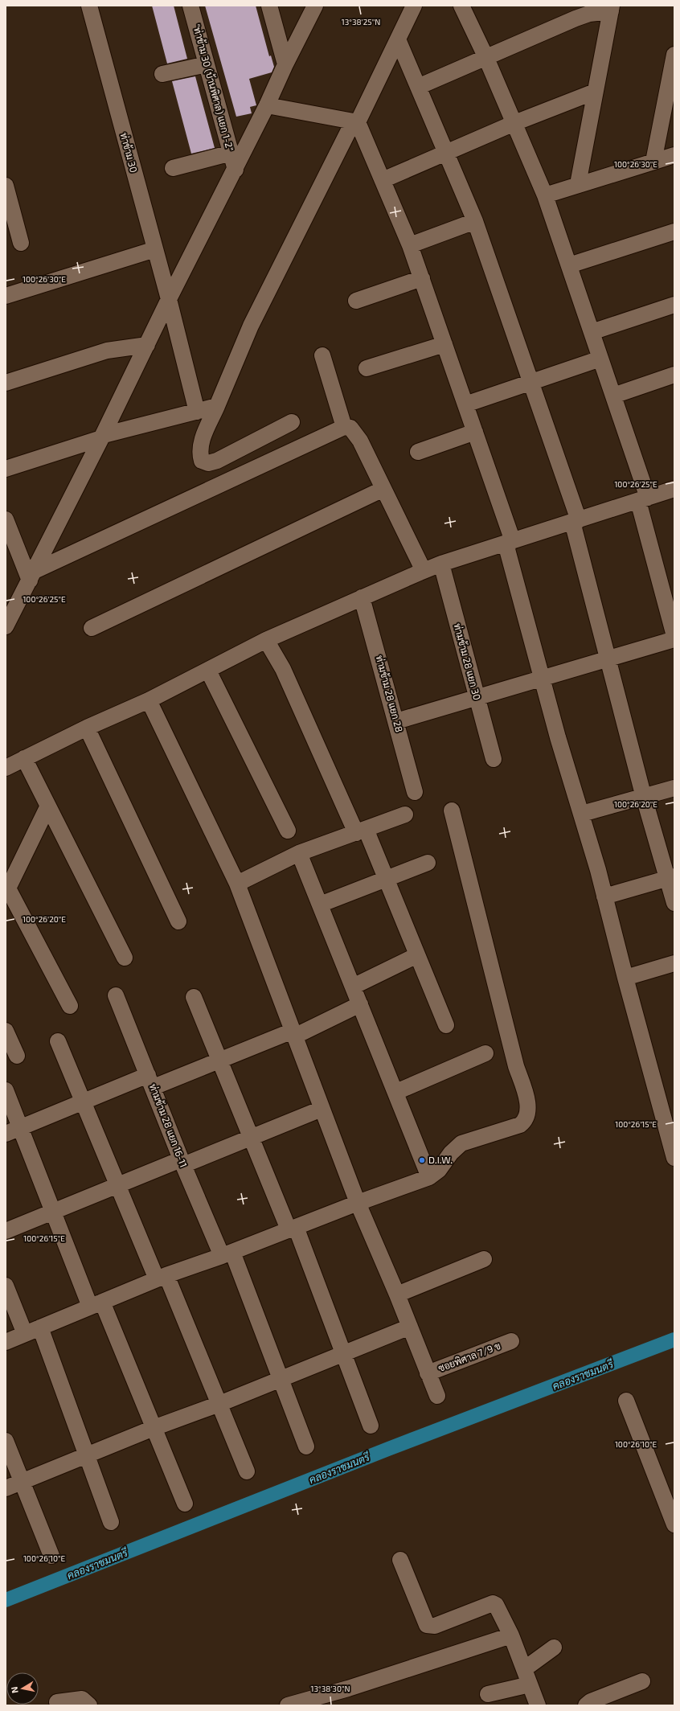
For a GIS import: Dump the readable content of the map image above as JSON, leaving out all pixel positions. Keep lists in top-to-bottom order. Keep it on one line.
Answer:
{"streets":{"street":["\"ท่าข้าม 30 (บ้านพิศาล) แยก 1-2\"","ท่าข้าม 30","ท่ามข้าม 28 แยก 30","ท่ามข้าม 28 แยก 28","ท่ามข้าม 28 แยก 16-11","ซอยพิศาล 7/9 ข"]},"water":["คลองราชมนตรี"],"places":["D.I.W."],"north":"left","coordinates":["13°38'25\"N","100°26'30\"E","100°26'25\"E","100°26'20\"E","100°26'15\"E","100°26'10\"E","13°38'30\"N"]}
